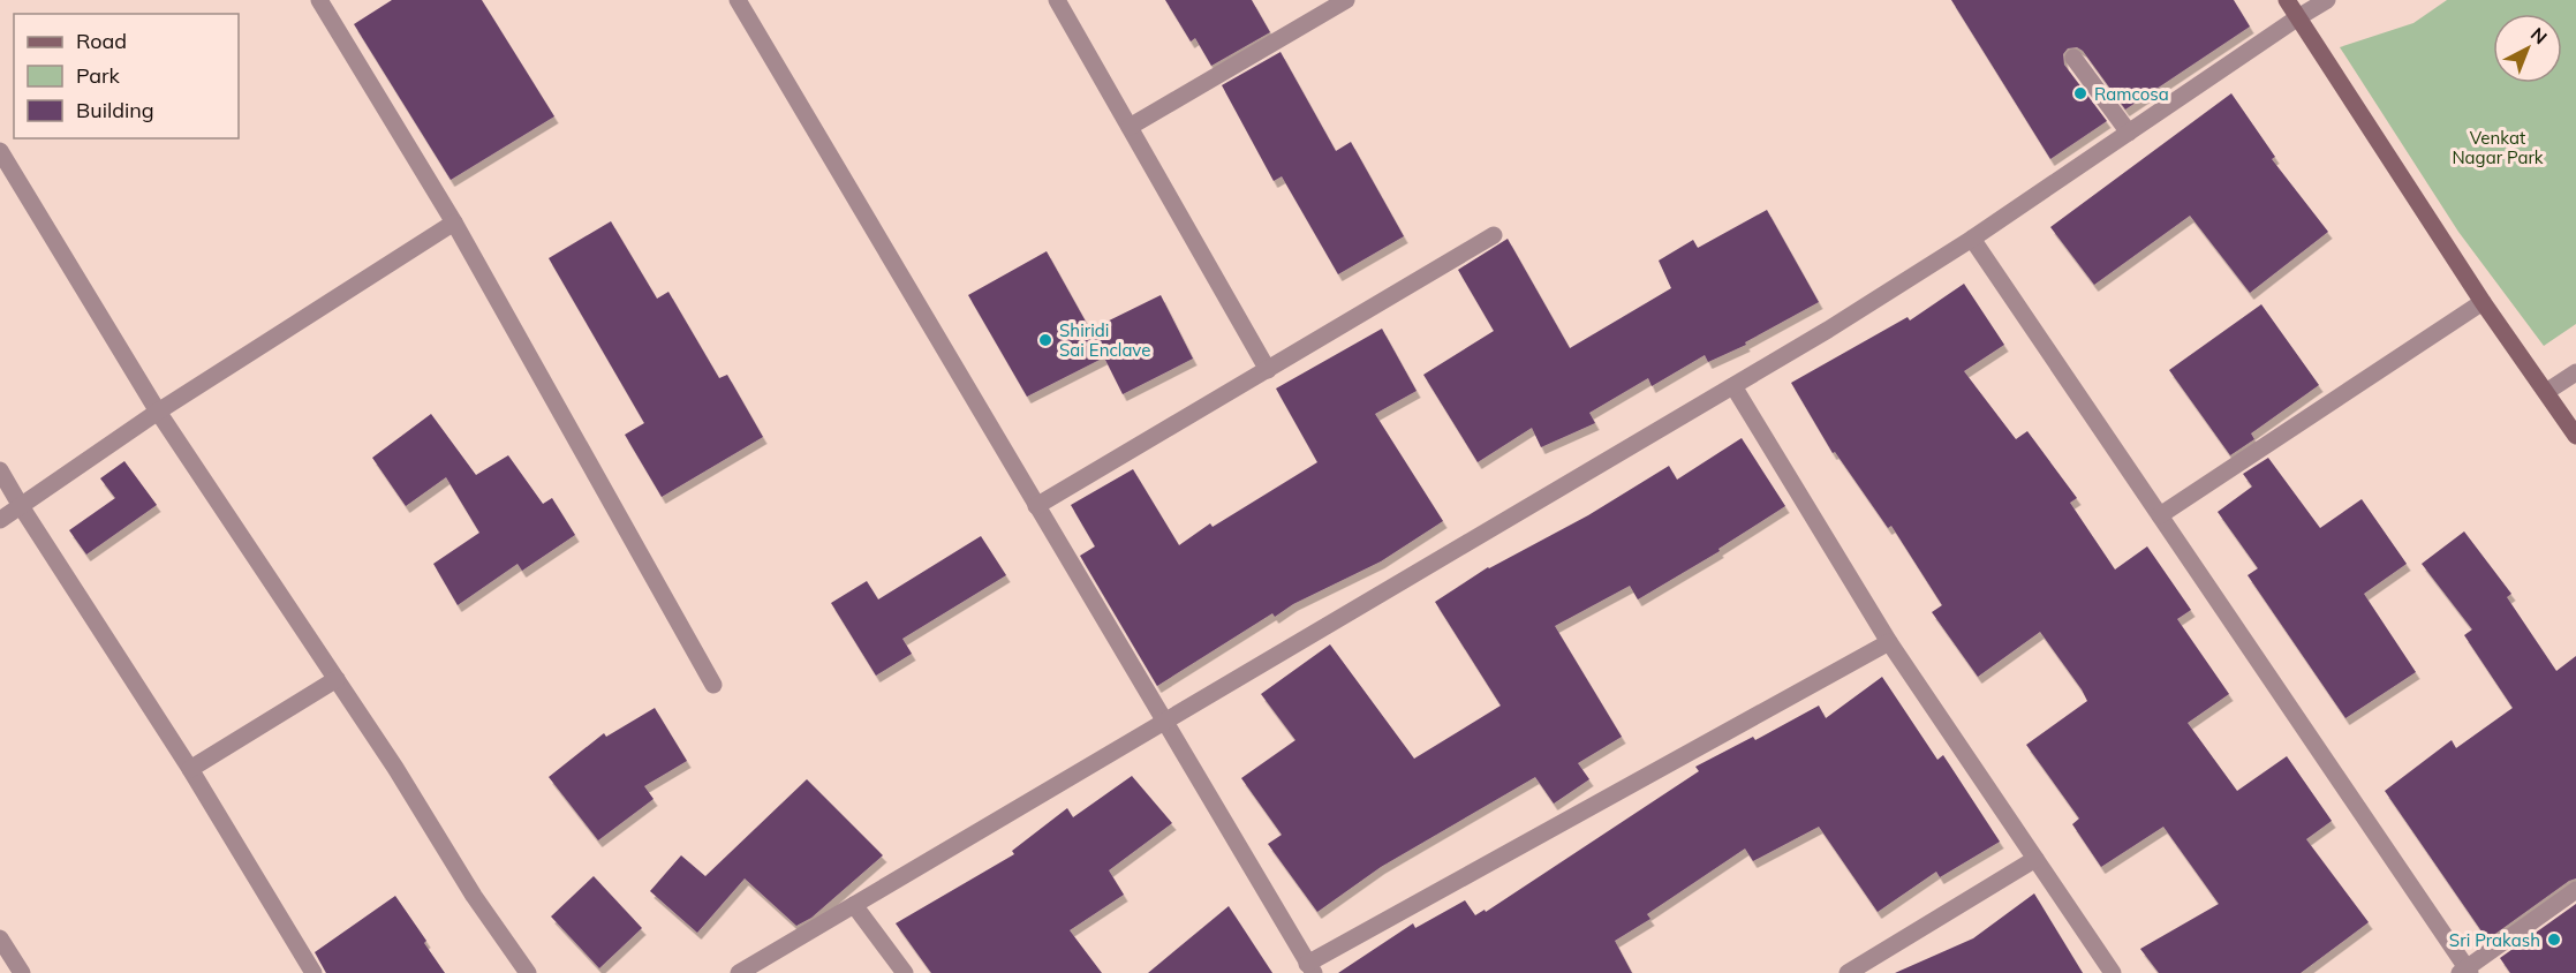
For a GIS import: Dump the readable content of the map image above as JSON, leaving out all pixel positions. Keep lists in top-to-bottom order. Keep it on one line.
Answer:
{"parks":["Venkat Nagar Park"],"places":["Ramcosa","Shiridi Sai Enclave","Sri Prakash"],"legend":["Road","Park","Building"],"north":"top right"}
